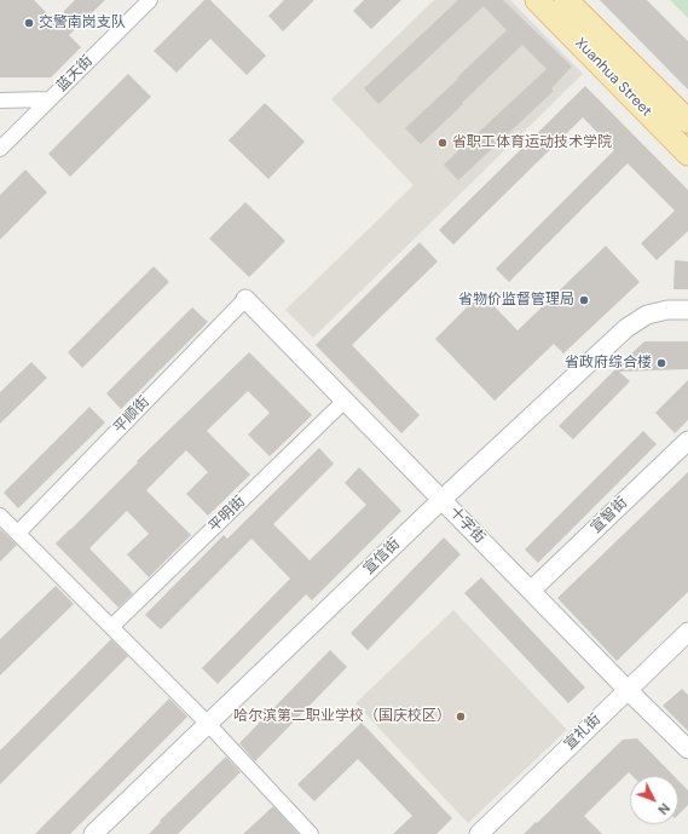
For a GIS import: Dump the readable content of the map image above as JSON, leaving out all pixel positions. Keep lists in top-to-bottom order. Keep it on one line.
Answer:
{"streets":{"main road":["Xuanhua Street"],"street":["蓝天街","平顺街","平明街","宣智街","十字街","宣信街","宣礼街"]},"crossings":[["平顺街","十字街"],["平明街","十字街"],["宣智街","十字街"],["十字街","宣信街"],["十字街","宣礼街"]],"places":["交警南岗支队","省职工体育运动技术学院","省物价监督管理局","省政府综合楼","哈尔滨第二职业学校（国庆校区）"],"north":"bottom right"}
